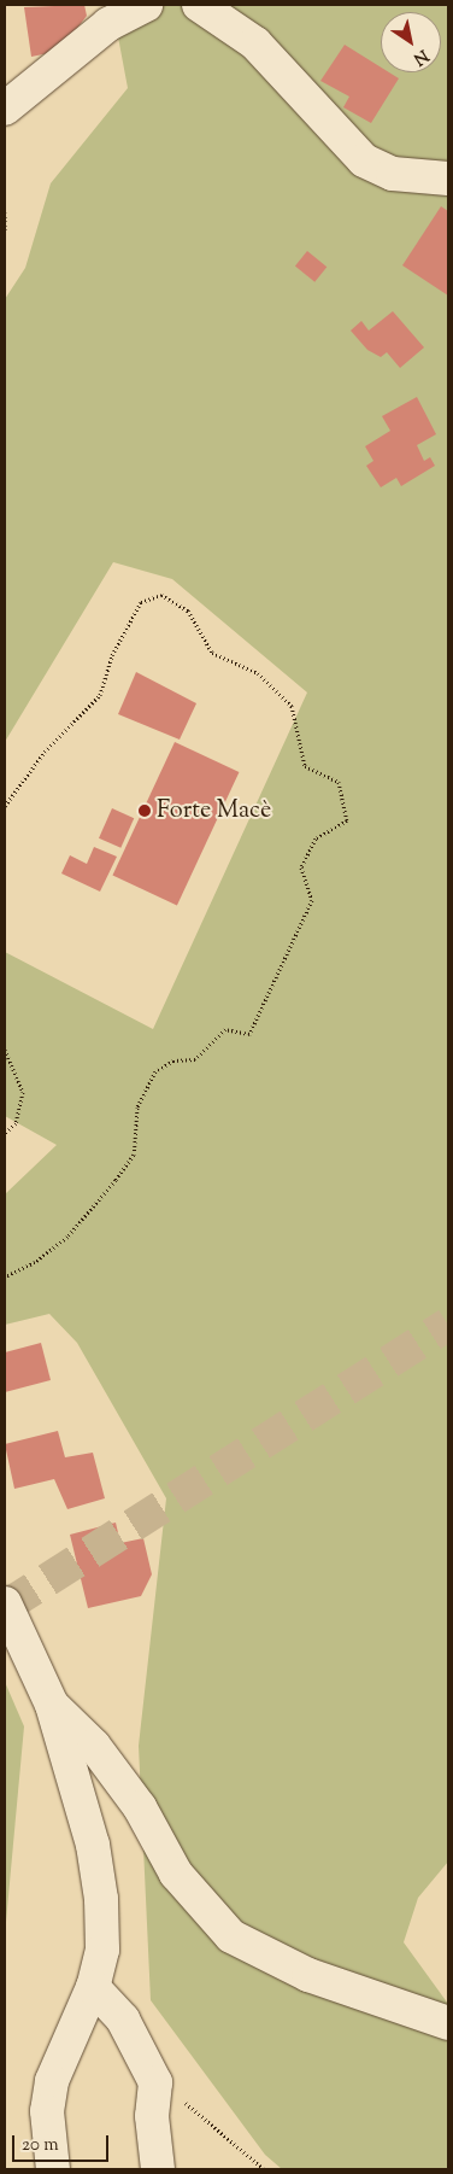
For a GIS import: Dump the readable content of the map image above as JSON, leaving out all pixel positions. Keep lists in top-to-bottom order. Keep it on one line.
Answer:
{"places":["Forte Macè"],"scale_bar":"20 m","north":"bottom right"}
